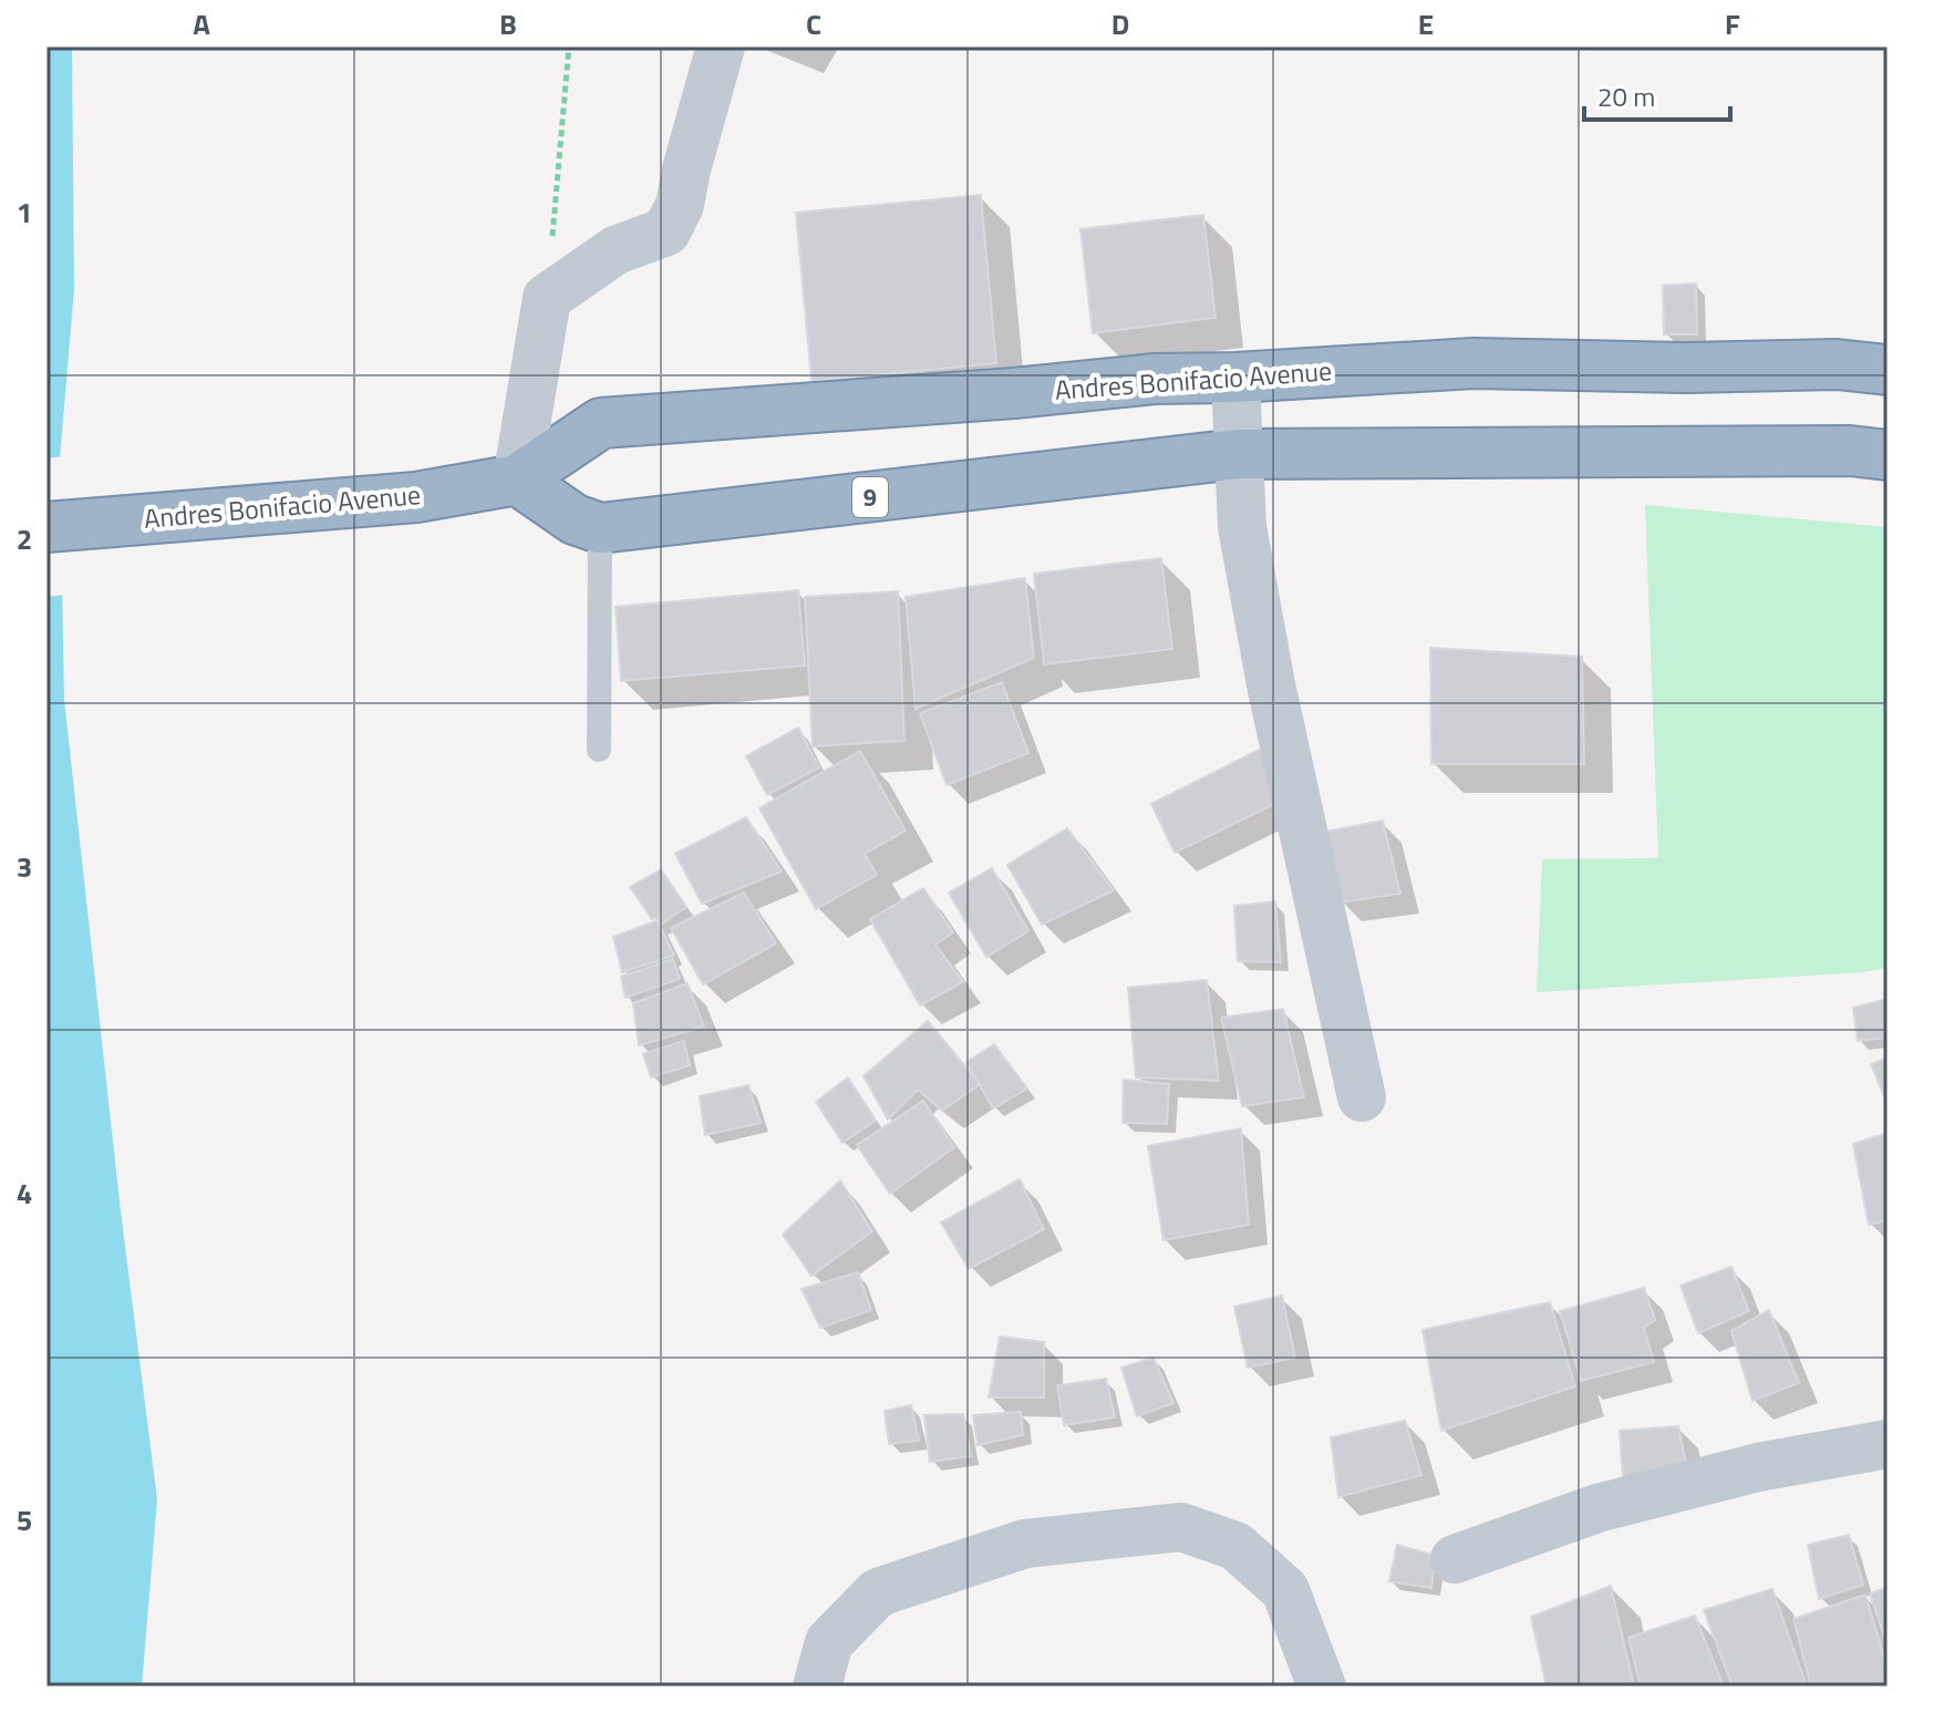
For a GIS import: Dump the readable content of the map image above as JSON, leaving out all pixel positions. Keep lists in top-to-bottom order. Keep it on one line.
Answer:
{"streets":{"highway":["Andres Bonifacio Avenue","9"]},"scale_bar":"20 m","grid":{"columns":["A","B","C","D","E","F"],"rows":["1","2","3","4","5"]}}
